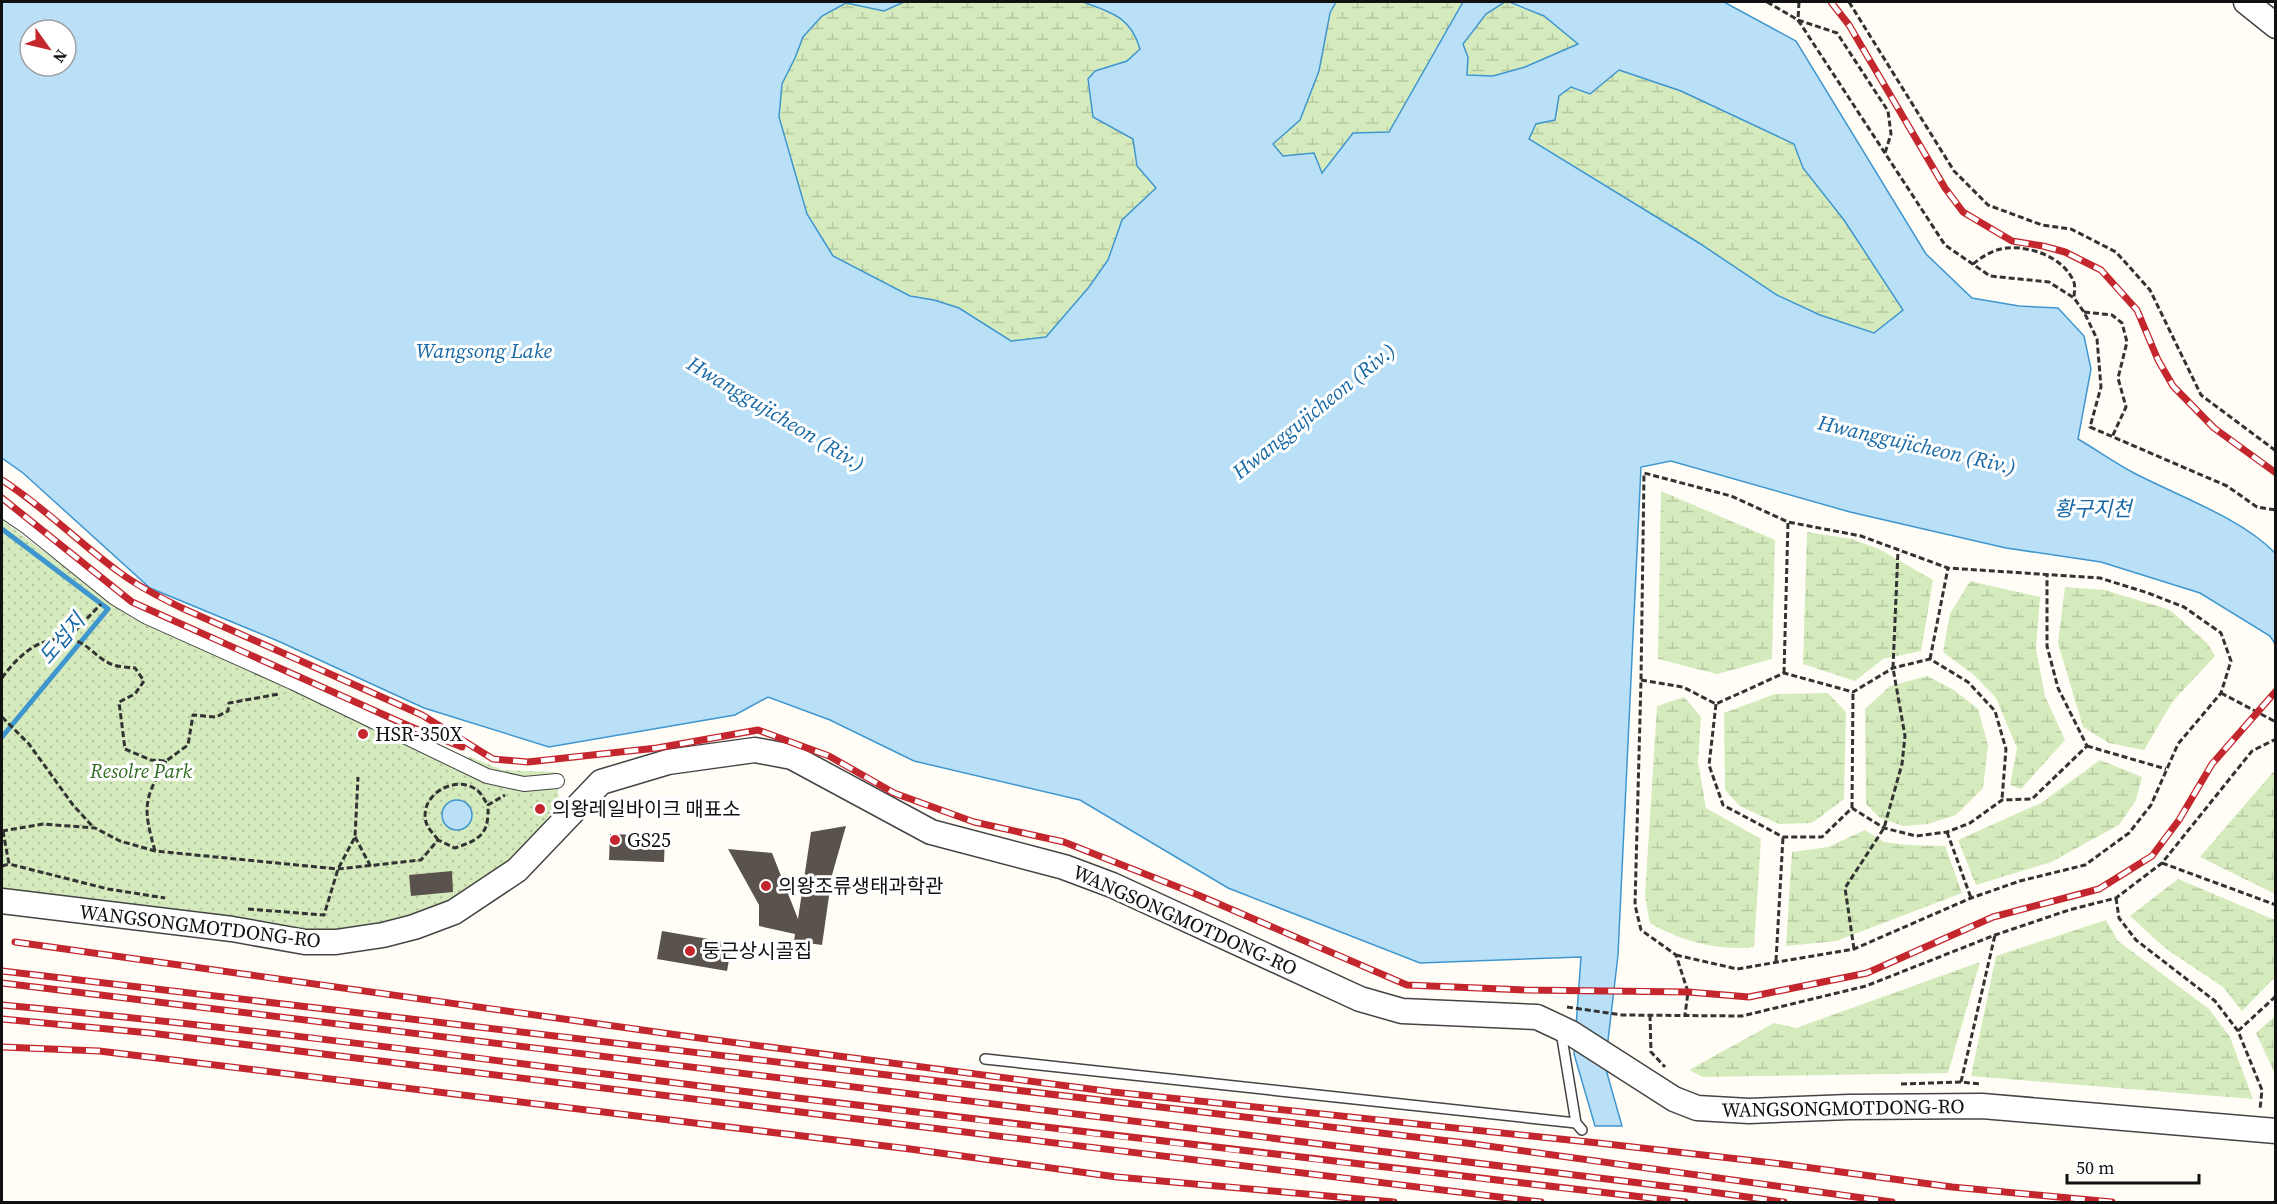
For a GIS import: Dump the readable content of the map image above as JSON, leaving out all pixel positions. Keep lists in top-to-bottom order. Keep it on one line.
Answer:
{"streets":{"street":["WANGSONGMOTDONG-RO"]},"water":["Wangsong Lake","Hwanggujicheon (Riv.)","황구지천","도섭지"],"parks":["Resolre Park"],"places":["HSR-350X","의왕레일바이크 매표소","GS25","의왕조류생태과학관","둥근상시골집"],"scale_bar":"50 m","north":"bottom right"}
